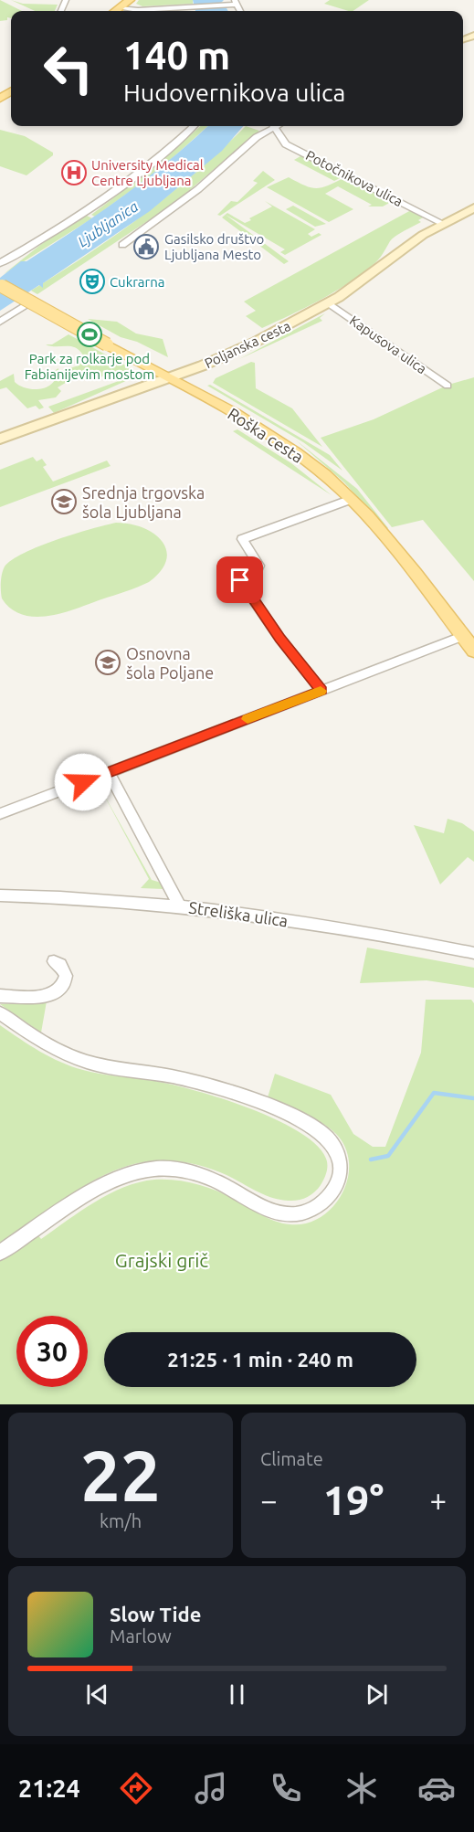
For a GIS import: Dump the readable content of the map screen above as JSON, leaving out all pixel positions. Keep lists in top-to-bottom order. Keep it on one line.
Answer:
{"streets":{"main road":["Poljanska cesta","Roška cesta"],"street":["Potočnikova ulica","Kapusova ulica","Streliška ulica"]},"crossings":[["Potočnikova ulica","Poljanska cesta"],["Poljanska cesta","Kapusova ulica"],["Poljanska cesta","Roška cesta"]],"water":["Ljubljanica"],"parks":["Grajski grič"],"places":{"hospital":["University Medical Centre Ljubljana"],"public building":["Gasilsko društvo Ljubljana Mesto"],"theatre":["Cukrarna"],"sports":["Park za rolkarje pod Fabianijevim mostom"],"school or university":["Srednja trgovska šola Ljubljana","Osnovna šola Poljane"]},"page":{"turn":["140 m","Hudovernikova ulica"],"limit":"30","trip":"21:25 · 1 min · 240 m","tile":[["22","km/h"],"Climate"],"heat":["−","19°","+"],"song":["Slow Tide","Marlow"],"tabs":"21:24"}}
